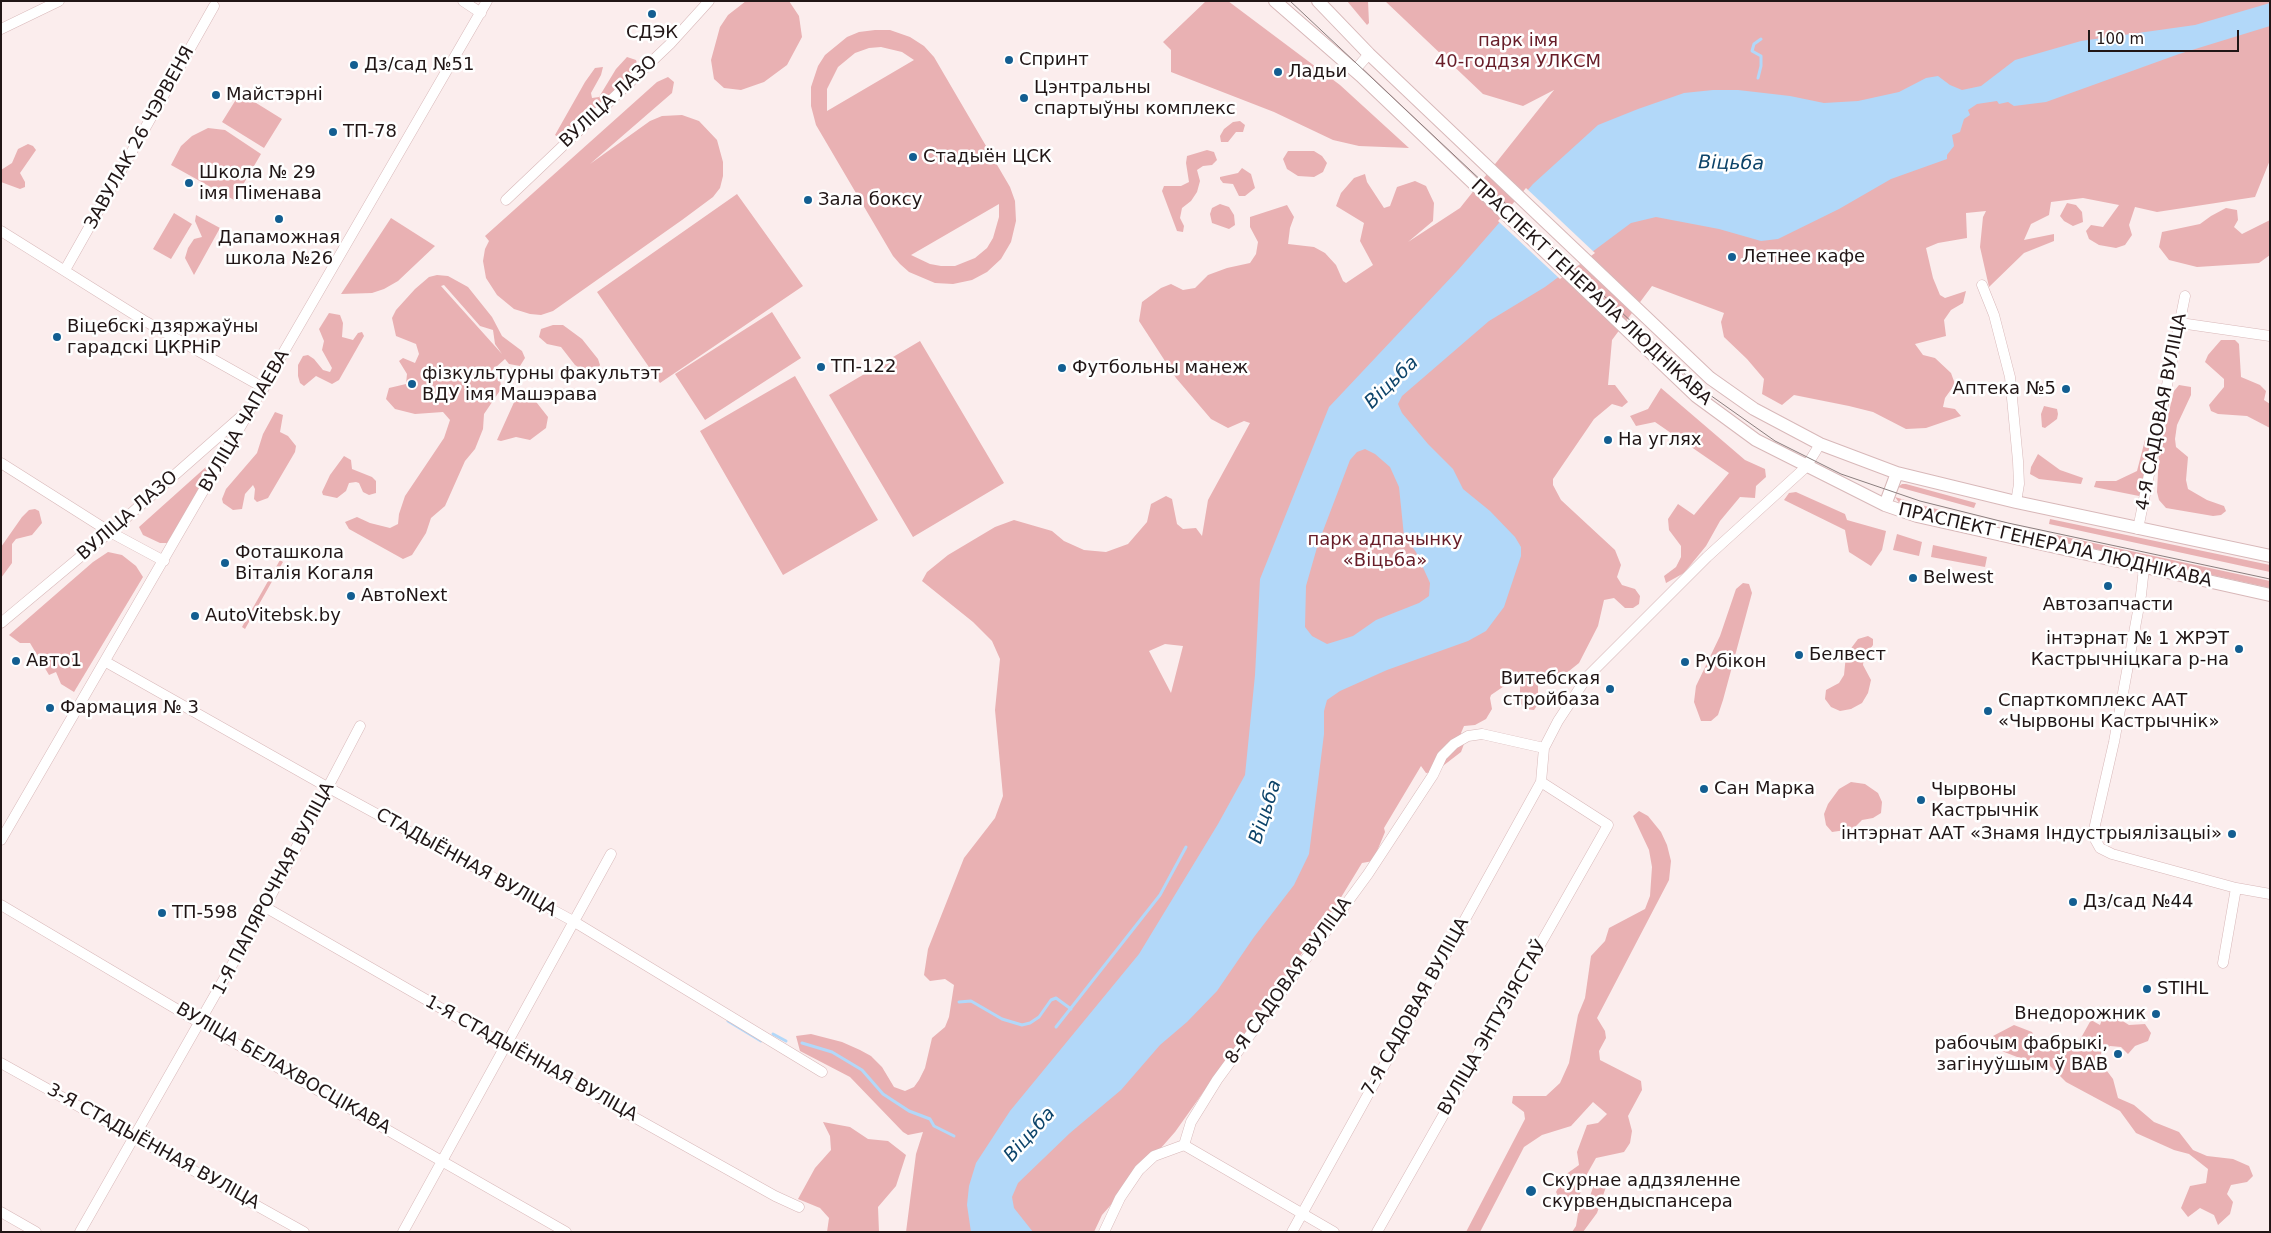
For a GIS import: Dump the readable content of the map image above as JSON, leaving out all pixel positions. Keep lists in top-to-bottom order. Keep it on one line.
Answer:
{"streets":{"main road":["ПРАСПЕКТ ГЕНЕРАЛА ЛЮДНІКАВА"],"street":["ВУЛІЦА ЛАЗО","ЗАВУЛАК 26 ЧЭРВЕНЯ","4-Я САДОВАЯ ВУЛІЦА","ВУЛІЦА ЧАПАЕВА","СТАДЫЁННАЯ ВУЛІЦА","1-Я ПАПЯРОЧНАЯ ВУЛІЦА","8-Я САДОВАЯ ВУЛІЦА","7-Я САДОВАЯ ВУЛІЦА","ВУЛІЦА ЭНТУЗІЯСТАЎ","1-Я СТАДЫЁННАЯ ВУЛІЦА","ВУЛІЦА БЕЛАХВОСЦІКАВА","3-Я СТАДЫЁННАЯ ВУЛІЦА"]},"crossings":[["ВУЛІЦА ЛАЗО","ВУЛІЦА ЧАПАЕВА"],["ПРАСПЕКТ ГЕНЕРАЛА ЛЮДНІКАВА","4-Я САДОВАЯ ВУЛІЦА"],["ВУЛІЦА ЧАПАЕВА","СТАДЫЁННАЯ ВУЛІЦА"],["СТАДЫЁННАЯ ВУЛІЦА","1-Я ПАПЯРОЧНАЯ ВУЛІЦА"],["1-Я ПАПЯРОЧНАЯ ВУЛІЦА","1-Я СТАДЫЁННАЯ ВУЛІЦА"],["1-Я ПАПЯРОЧНАЯ ВУЛІЦА","ВУЛІЦА БЕЛАХВОСЦІКАВА"],["1-Я ПАПЯРОЧНАЯ ВУЛІЦА","3-Я СТАДЫЁННАЯ ВУЛІЦА"],["7-Я САДОВАЯ ВУЛІЦА","ВУЛІЦА ЭНТУЗІЯСТАЎ"]],"water":["Віцьба"],"parks":["парк імя 40-годдзя УЛКСМ","парк адпачынку «Віцьба»"],"places":["СДЭК","Спринт","Дз/сад №51","Ладьи","Майстэрні","Цэнтральны спартыўны комплекс","ТП-78","Стадыён ЦСК","Школа № 29 імя Піменава","Зала боксу","Дапаможная школа №26","Летнее кафе","Віцебскі дзяржаўны гарадскі ЦКРНіР","ТП-122","Футбольны манеж","фізкультурны факультэт ВДУ імя Машэрава","Аптека №5","На углях","Фоташкола Віталія Когаля","Belwest","Автозапчасти","АвтоNext","AutoVitebsk.by","інтэрнат № 1 ЖРЭТ Кастрычніцкага р-на","Белвест","Авто1","Рубікон","Витебская стройбаза","Фармация № 3","Спарткомплекс ААТ «Чырвоны Кастрычнік»","Сан Марка","Чырвоны Кастрычнік","інтэрнат ААТ «Знамя Індустрыялізацыі»","Дз/сад №44","ТП-598","STIHL","Внедорожник","рабочым фабрыкі, загінуўшым ў ВАВ","Скурнае аддзяленне скурвендыспансера"],"scale_bar":"100 m"}
